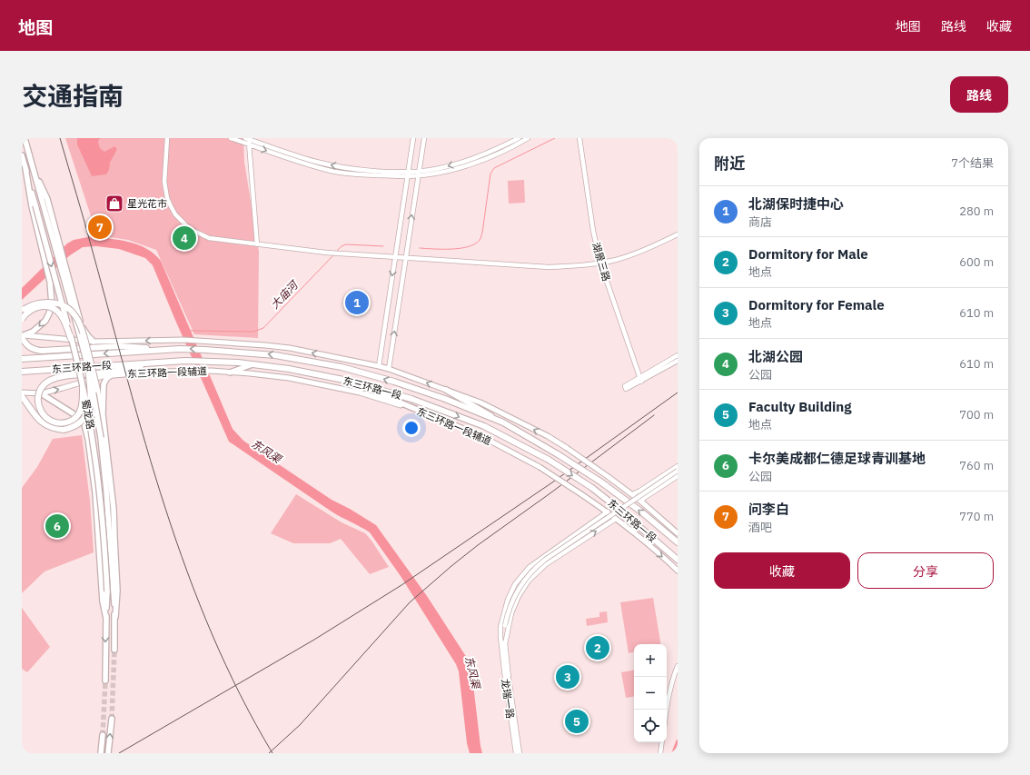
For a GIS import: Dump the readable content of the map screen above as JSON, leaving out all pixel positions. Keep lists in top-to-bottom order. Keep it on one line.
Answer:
{"streets":{"highway":["东三环路一段"],"main road":["东三环路一段辅道","蜀龙路"],"street":["湖景三路","龙瑞一路"]},"water":["大庙河","东风渠"],"places":{"shop":["星光花市"]},"page":{"header":"地图","nav":["地图","路线","收藏"],"title":"交通指南","buttons":["路线",["收藏","分享"]],"heading":["附近","7个结果"],"list":[{"mark":"1","name":"北湖保时捷中心","note":"商店","value":"280 m"},{"mark":"2","name":"Dormitory for Male","note":"地点","value":"600 m"},{"mark":"3","name":"Dormitory for Female","note":"地点","value":"610 m"},{"mark":"4","name":"北湖公园","note":"公园","value":"610 m"},{"mark":"5","name":"Faculty Building","note":"地点","value":"700 m"},{"mark":"6","name":"卡尔美成都仁德足球青训基地","note":"公园","value":"760 m"},{"mark":"7","name":"问李白","note":"酒吧","value":"770 m"}],"pins":["7","4","1","6","2","3","5"],"map_buttons":["+","−"]}}
